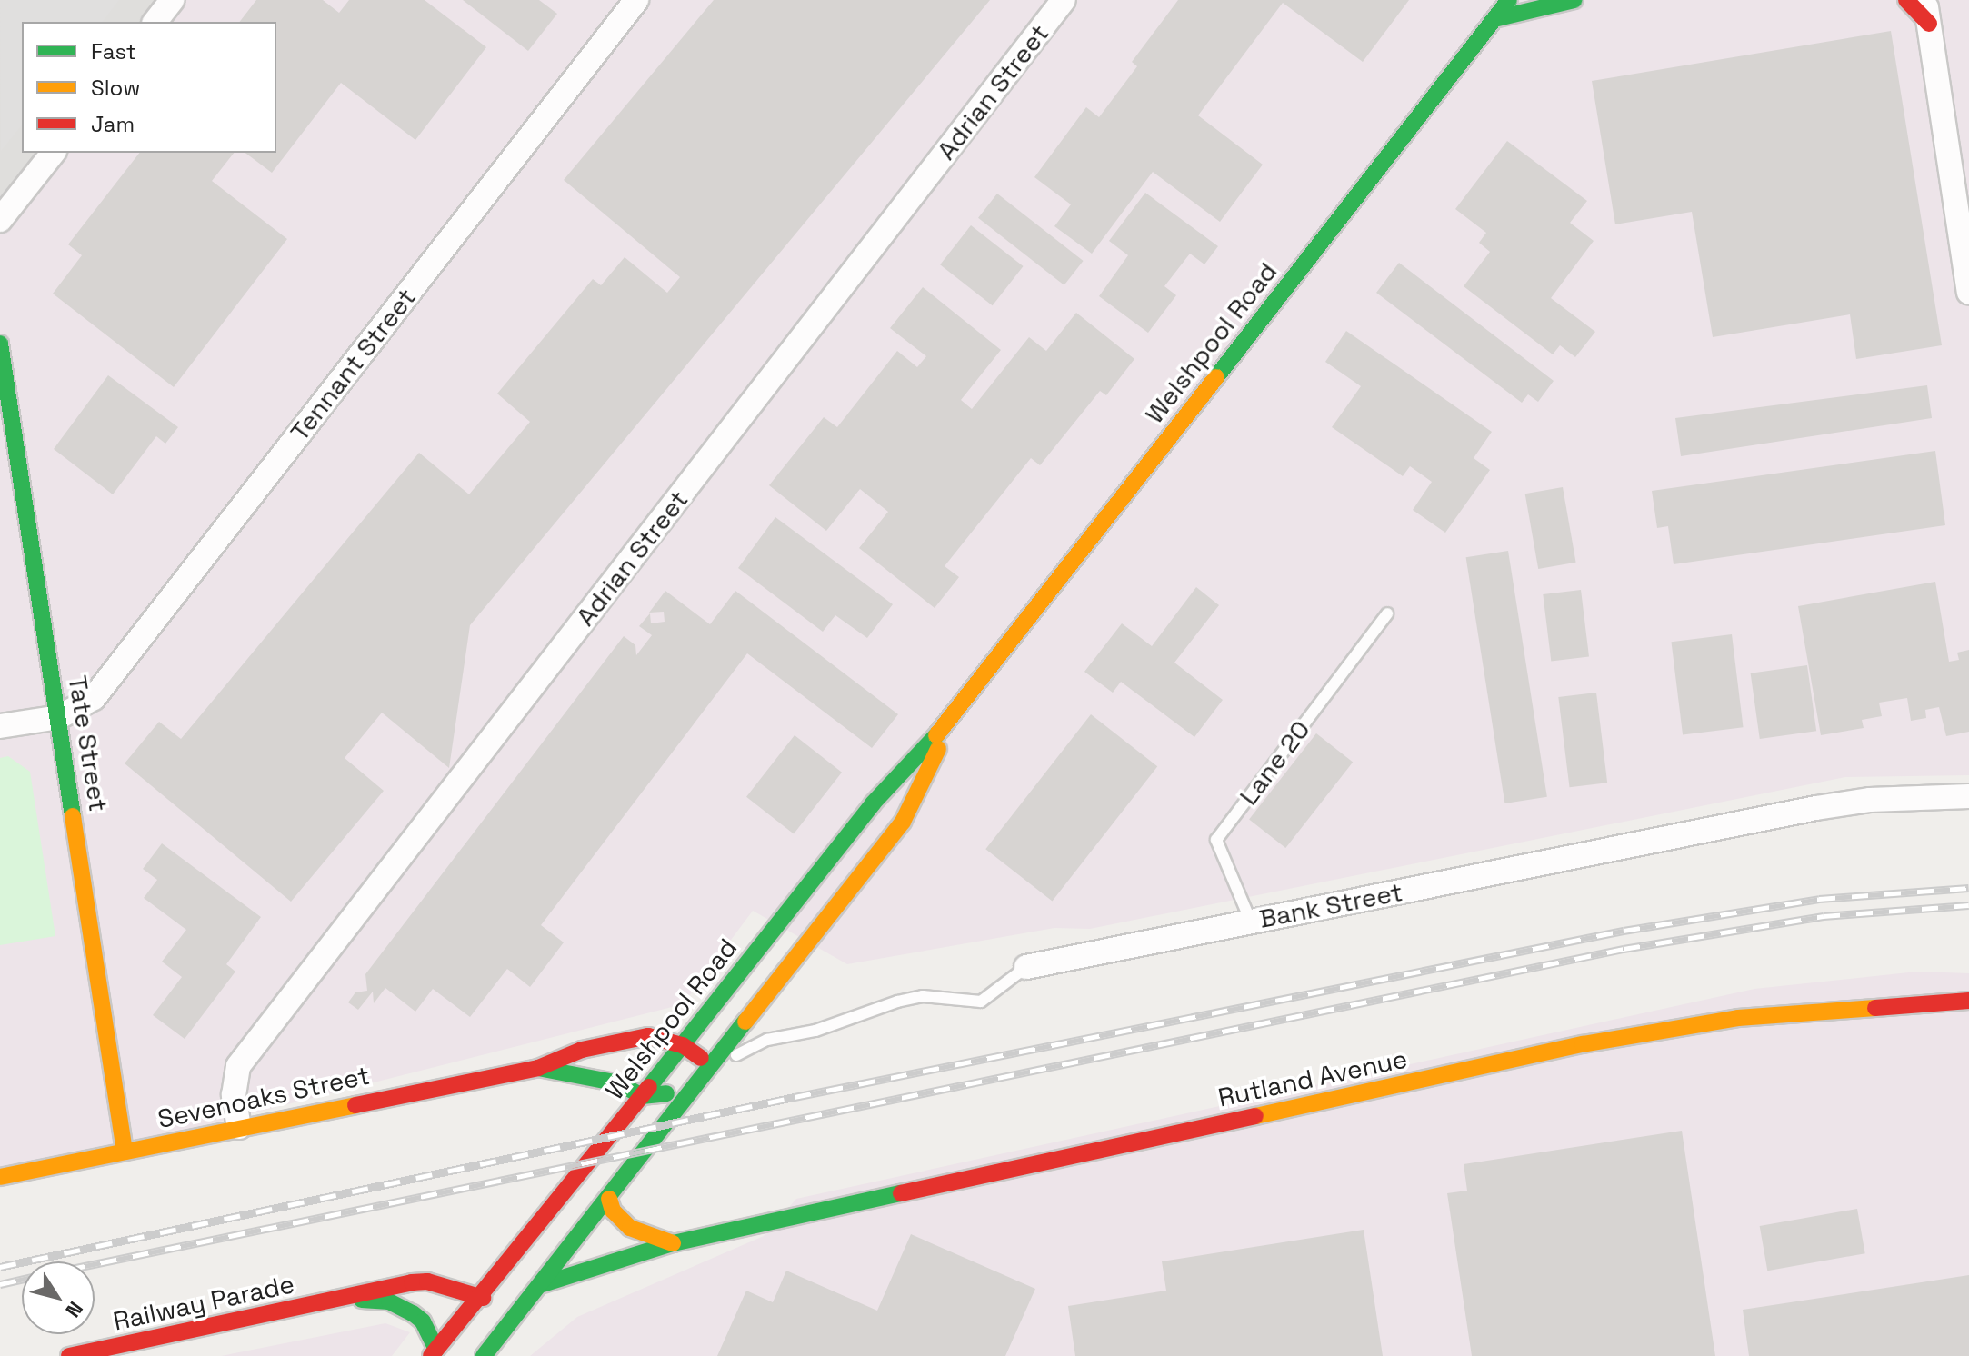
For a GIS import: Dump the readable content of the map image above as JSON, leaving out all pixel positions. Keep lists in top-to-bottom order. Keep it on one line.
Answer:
{"streets":{"main road":["Welshpool Road","Tate Street","Rutland Avenue","Sevenoaks Street","Railway Parade"],"street":["Adrian Street","Tennant Street","Bank Street"],"lane":["Lane 20"]},"crossings":[["Adrian Street","Sevenoaks Street"],["Welshpool Road","Bank Street"],["Welshpool Road","Rutland Avenue"],["Welshpool Road","Sevenoaks Street"],["Welshpool Road","Railway Parade"],["Tennant Street","Tate Street"],["Tate Street","Sevenoaks Street"],["Lane 20","Bank Street"],["Bank Street","Sevenoaks Street"]],"legend":["Fast","Slow","Jam"],"north":"bottom right"}
